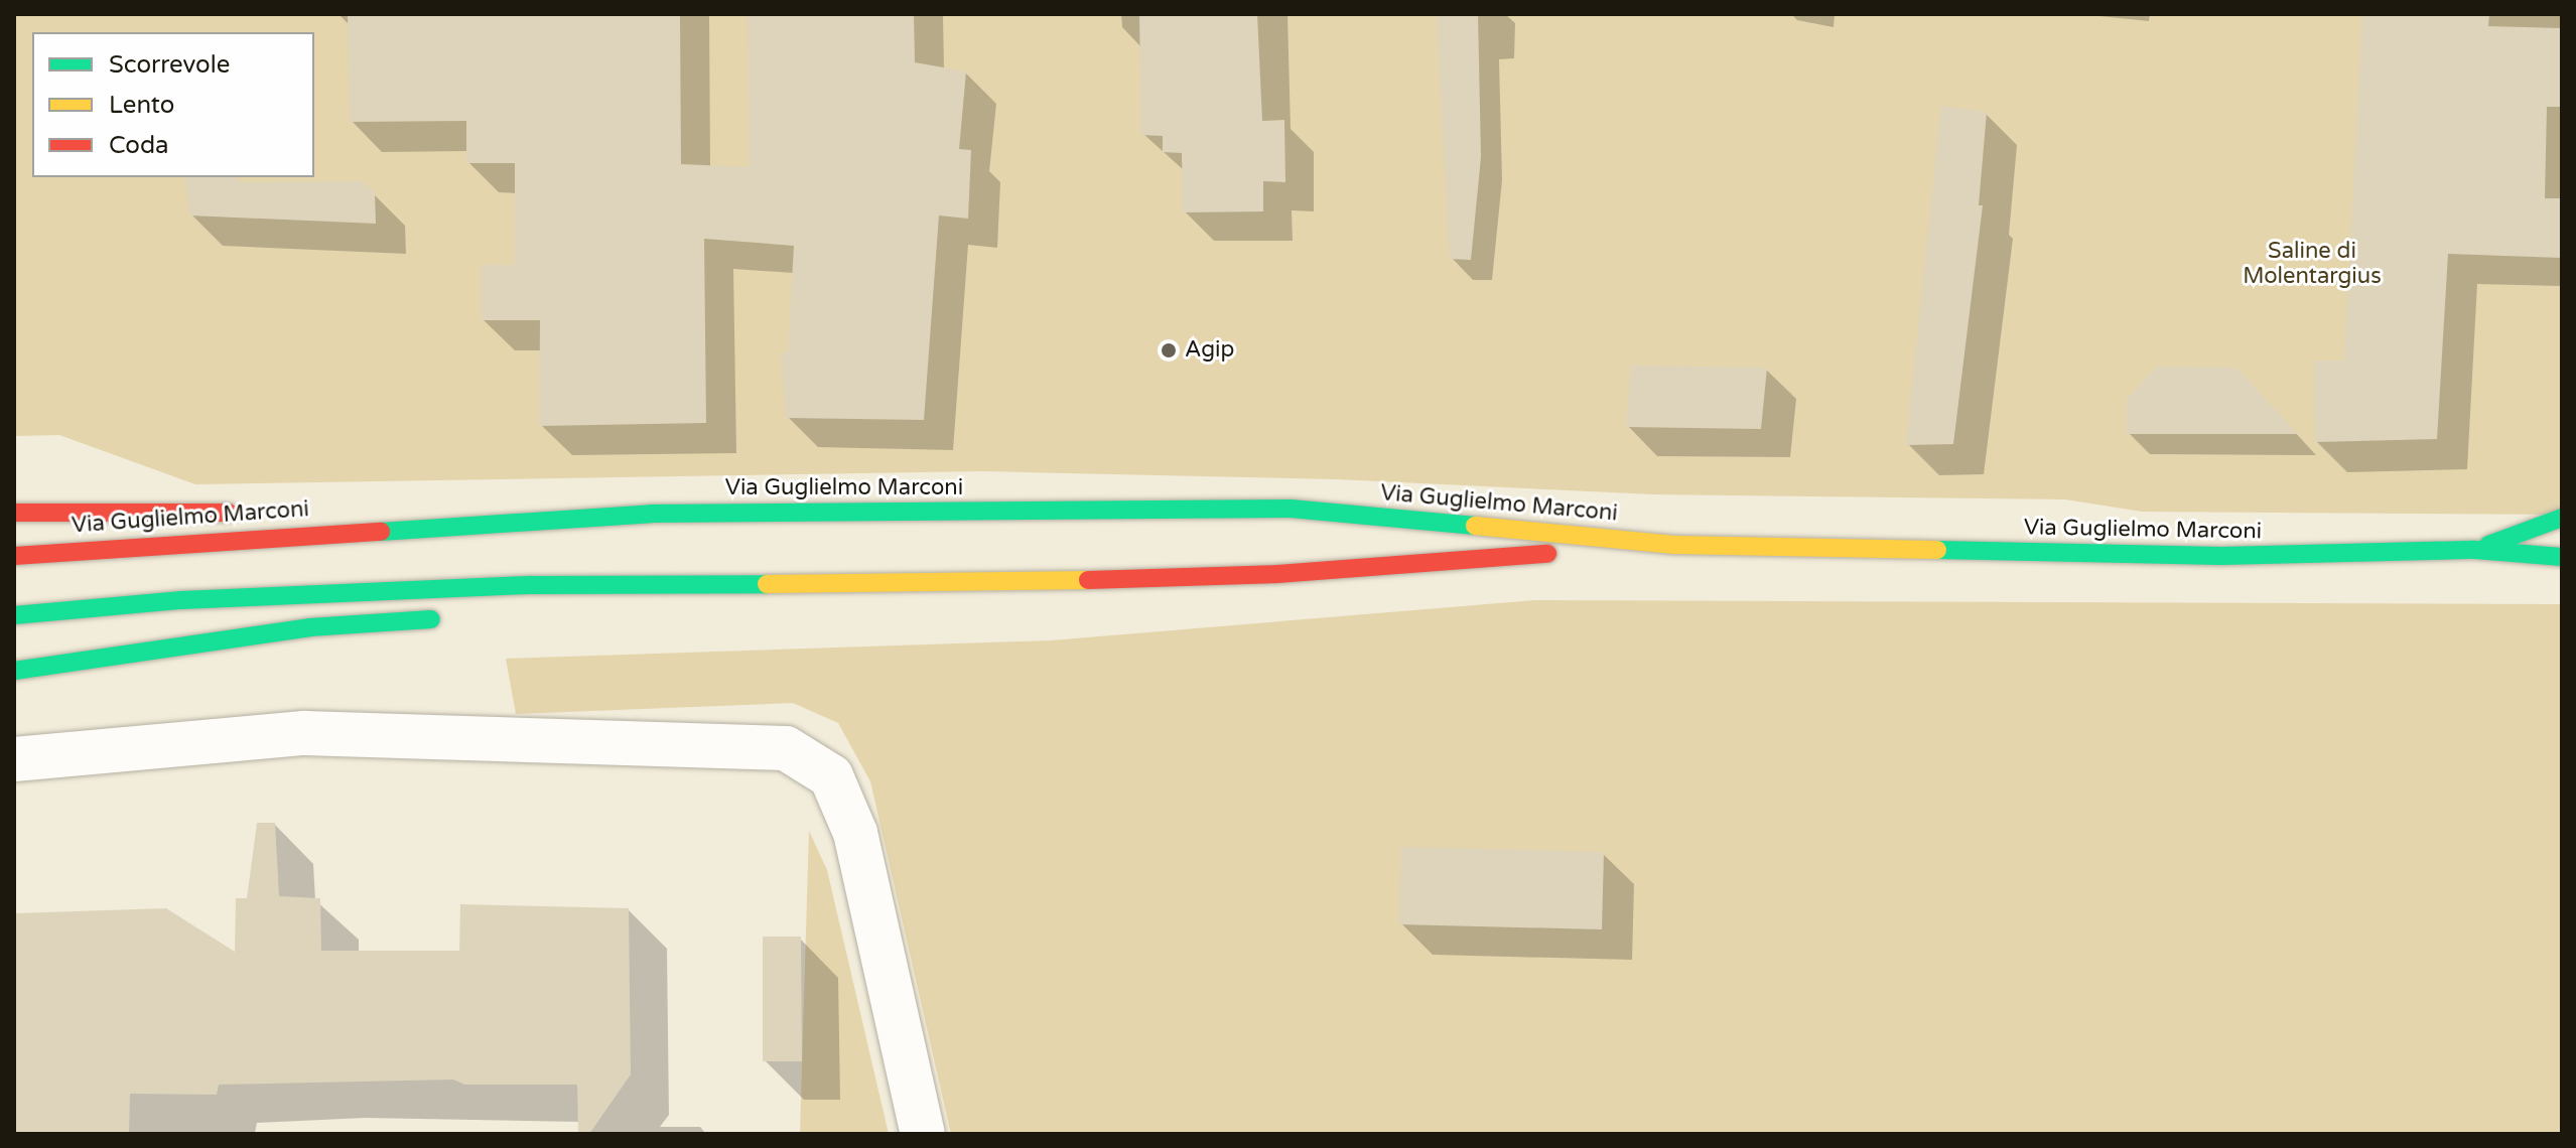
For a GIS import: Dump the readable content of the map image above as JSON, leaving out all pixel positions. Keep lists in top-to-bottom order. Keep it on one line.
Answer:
{"streets":{"main road":["Via Guglielmo Marconi"]},"parks":["Saline di Molentargius"],"places":["Agip"],"legend":["Scorrevole","Lento","Coda"]}
